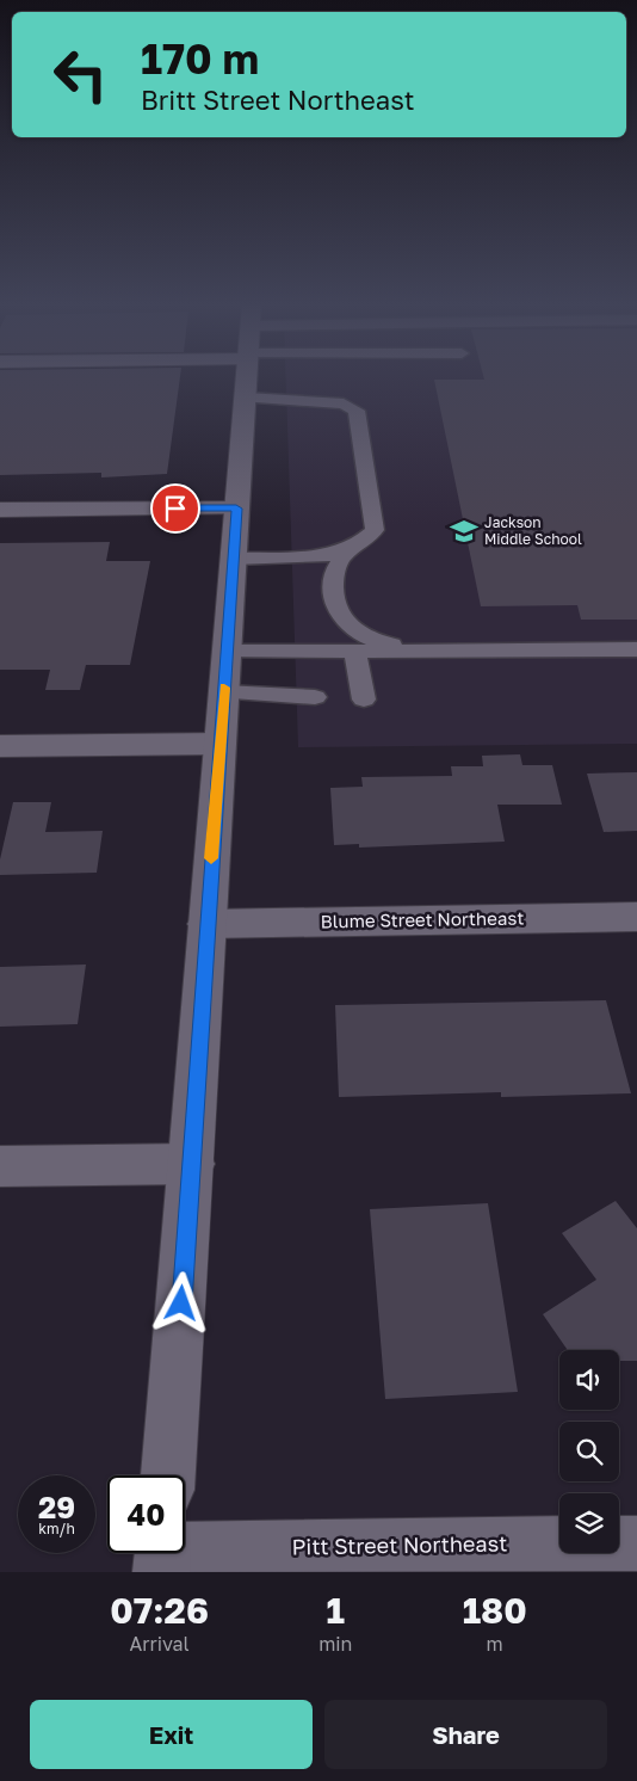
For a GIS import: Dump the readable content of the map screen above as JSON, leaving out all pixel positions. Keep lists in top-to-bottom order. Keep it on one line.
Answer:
{"streets":{"street":["Blume Street Northeast","Pitt Street Northeast"]},"places":{"school or university":["Jackson Middle School"]},"page":{"turn":["170 m","Britt Street Northeast"],"speed":"29 km/h","limit":"40","eta":["07:26","Arrival","1","min","180","m"],"buttons":["Exit","Share"]}}
